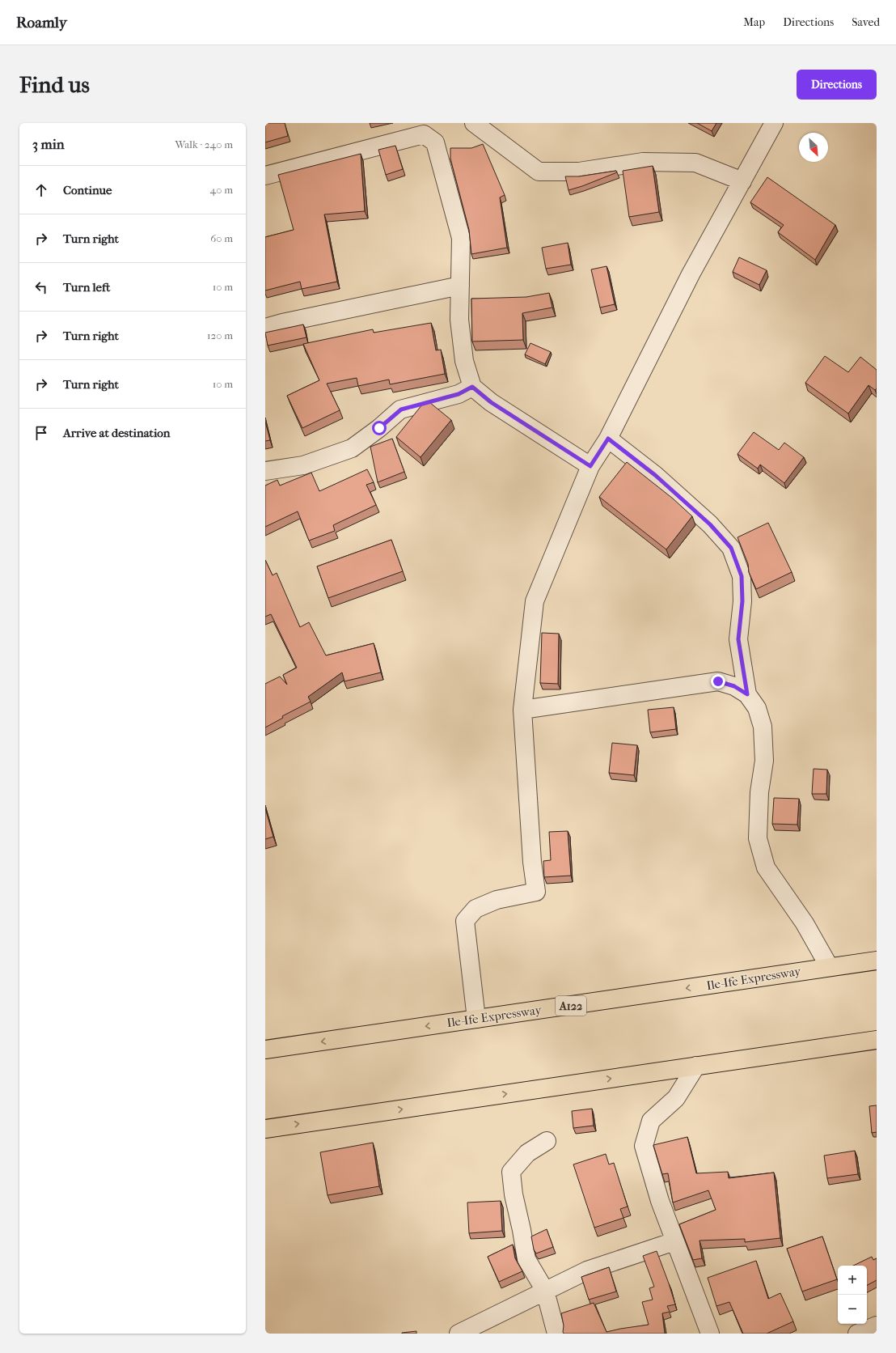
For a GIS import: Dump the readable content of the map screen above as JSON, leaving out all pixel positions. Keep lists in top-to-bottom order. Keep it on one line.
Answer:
{"streets":{"highway":["Ile-Ife Expressway","A122"]},"north":"bottom right","page":{"header":"Roamly","nav":["Map","Directions","Saved"],"buttons":"Directions","title":"Find us","heading":["3 min","Walk · 240 m"],"list":[["Continue","40 m"],["Turn right","60 m"],["Turn left","10 m"],["Turn right","120 m"],["Turn right","10 m"],"Arrive at destination"],"map_buttons":["+","−"]}}
